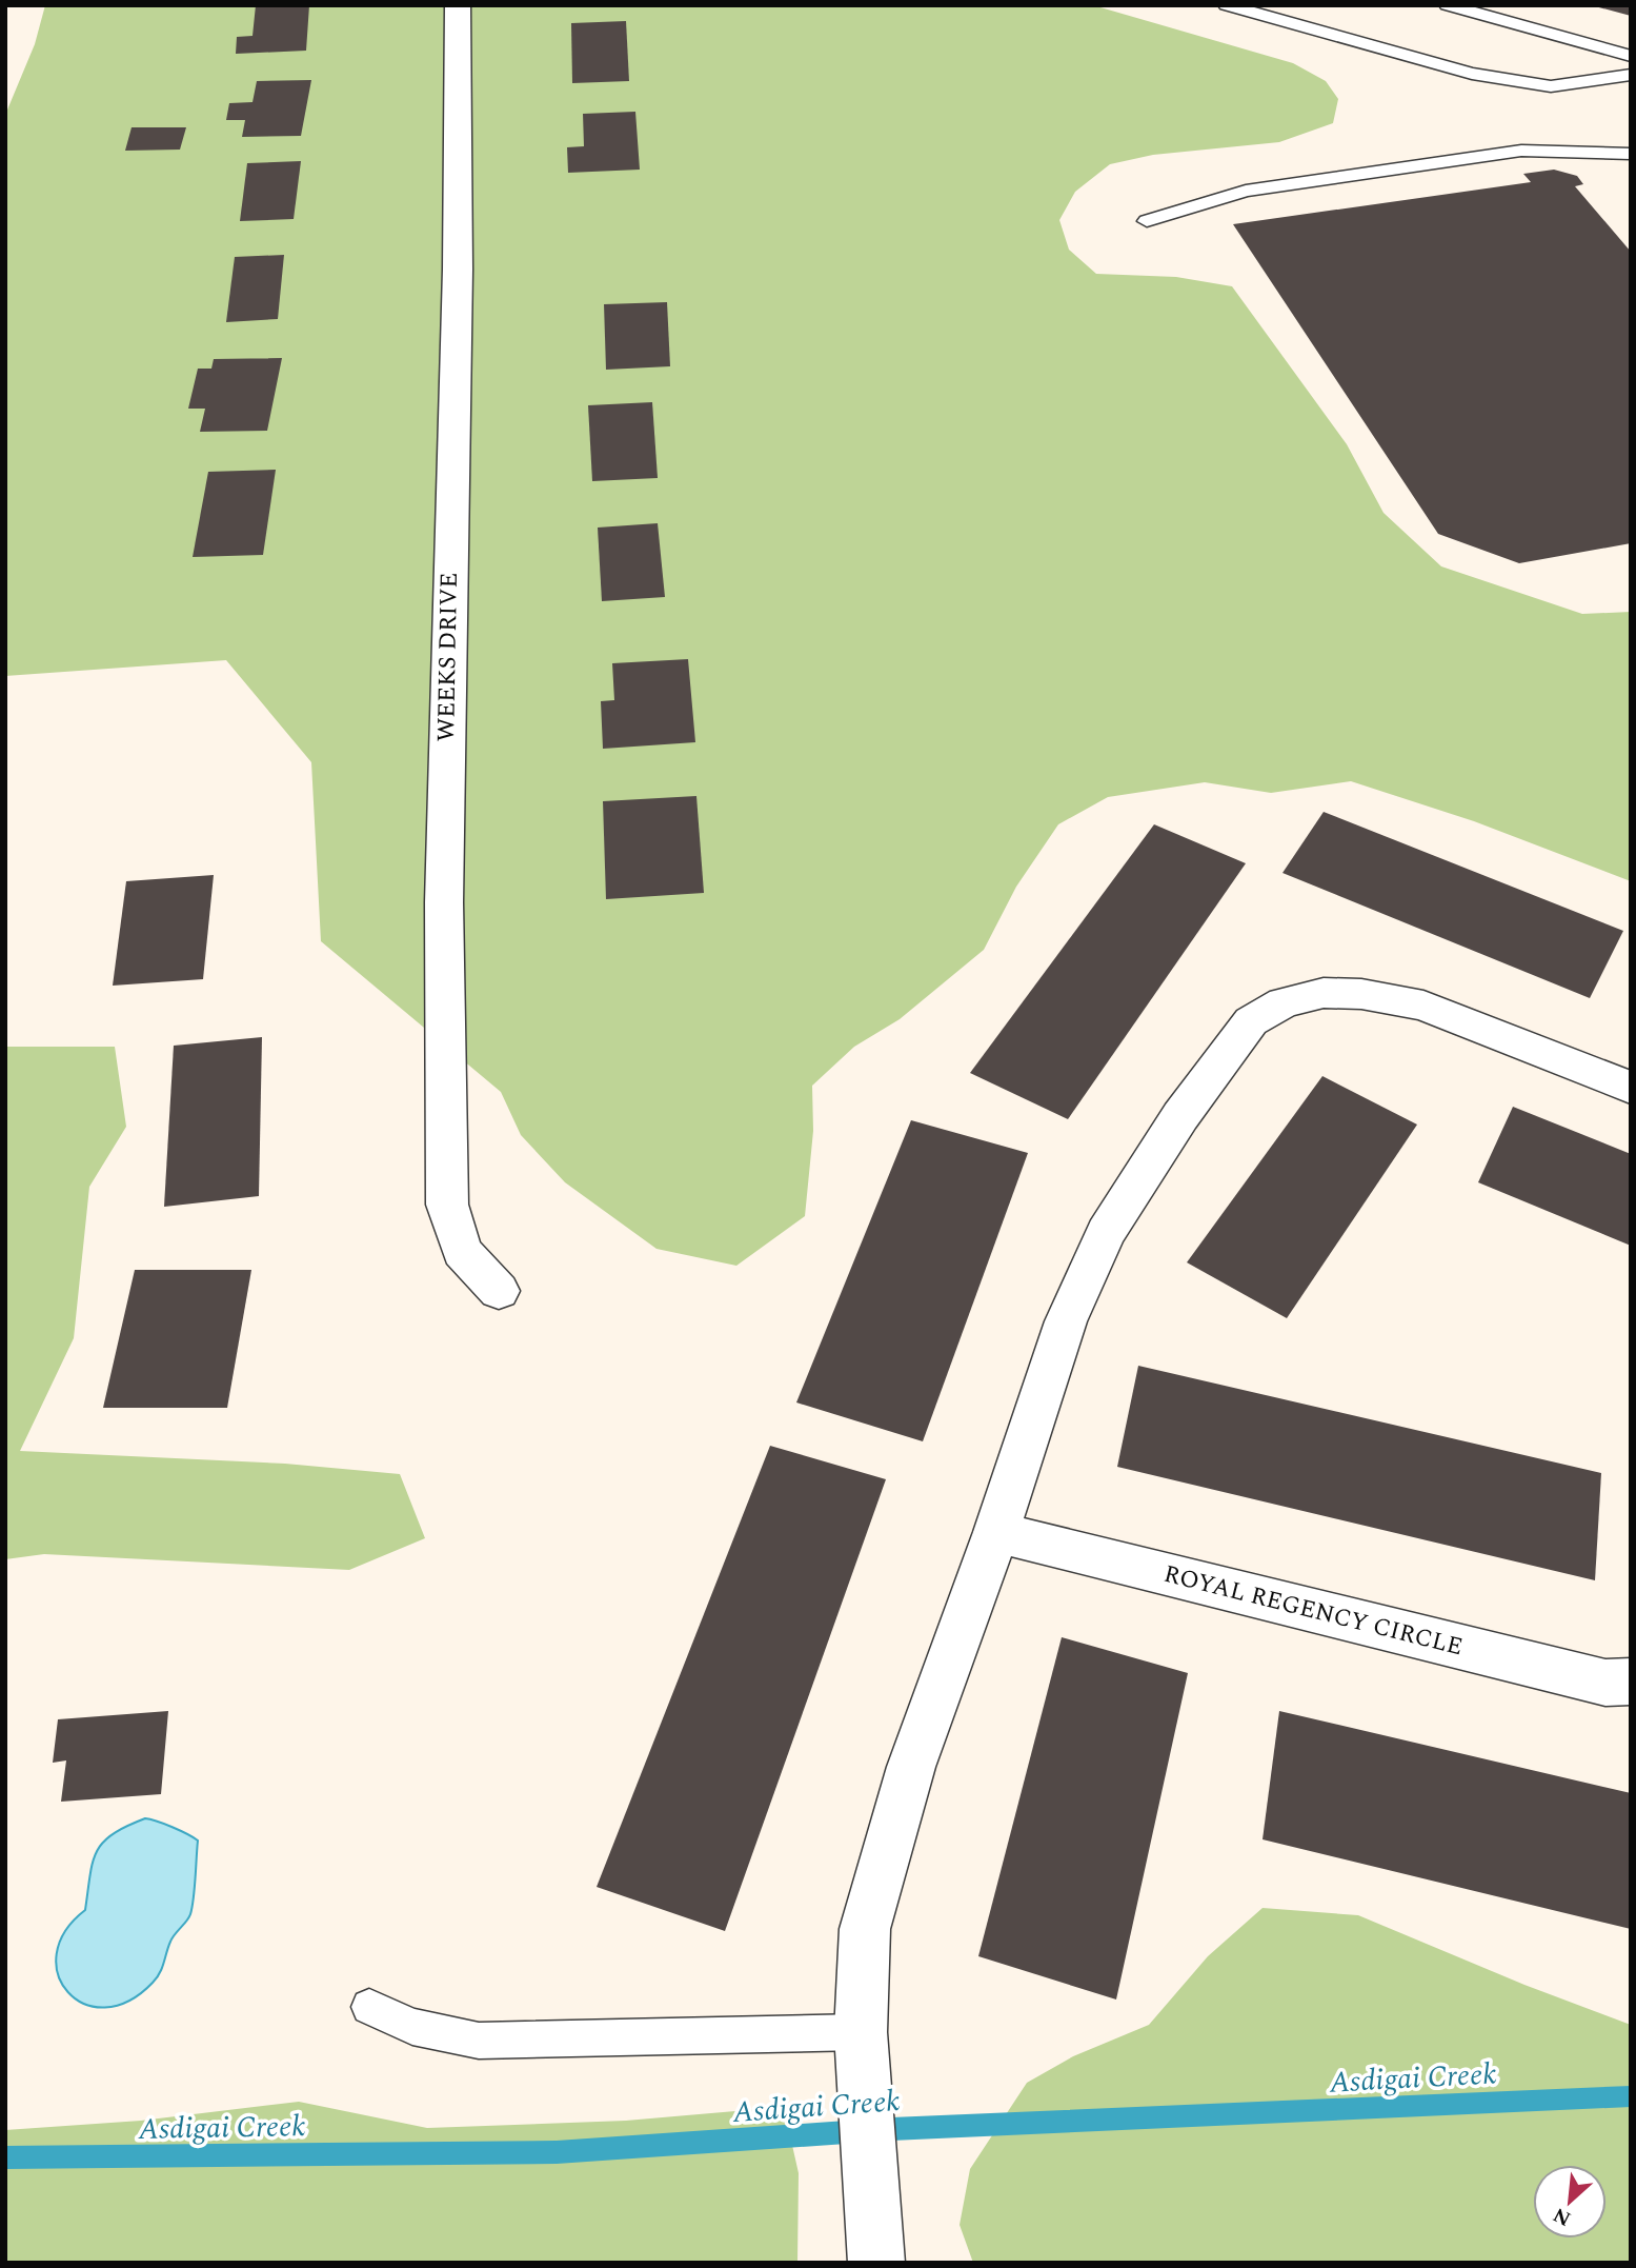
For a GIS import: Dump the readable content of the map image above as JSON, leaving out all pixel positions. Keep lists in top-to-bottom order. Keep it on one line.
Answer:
{"streets":{"street":["WEEKS DRIVE","ROYAL REGENCY CIRCLE"]},"water":["Asdigai Creek"],"north":"bottom left"}
